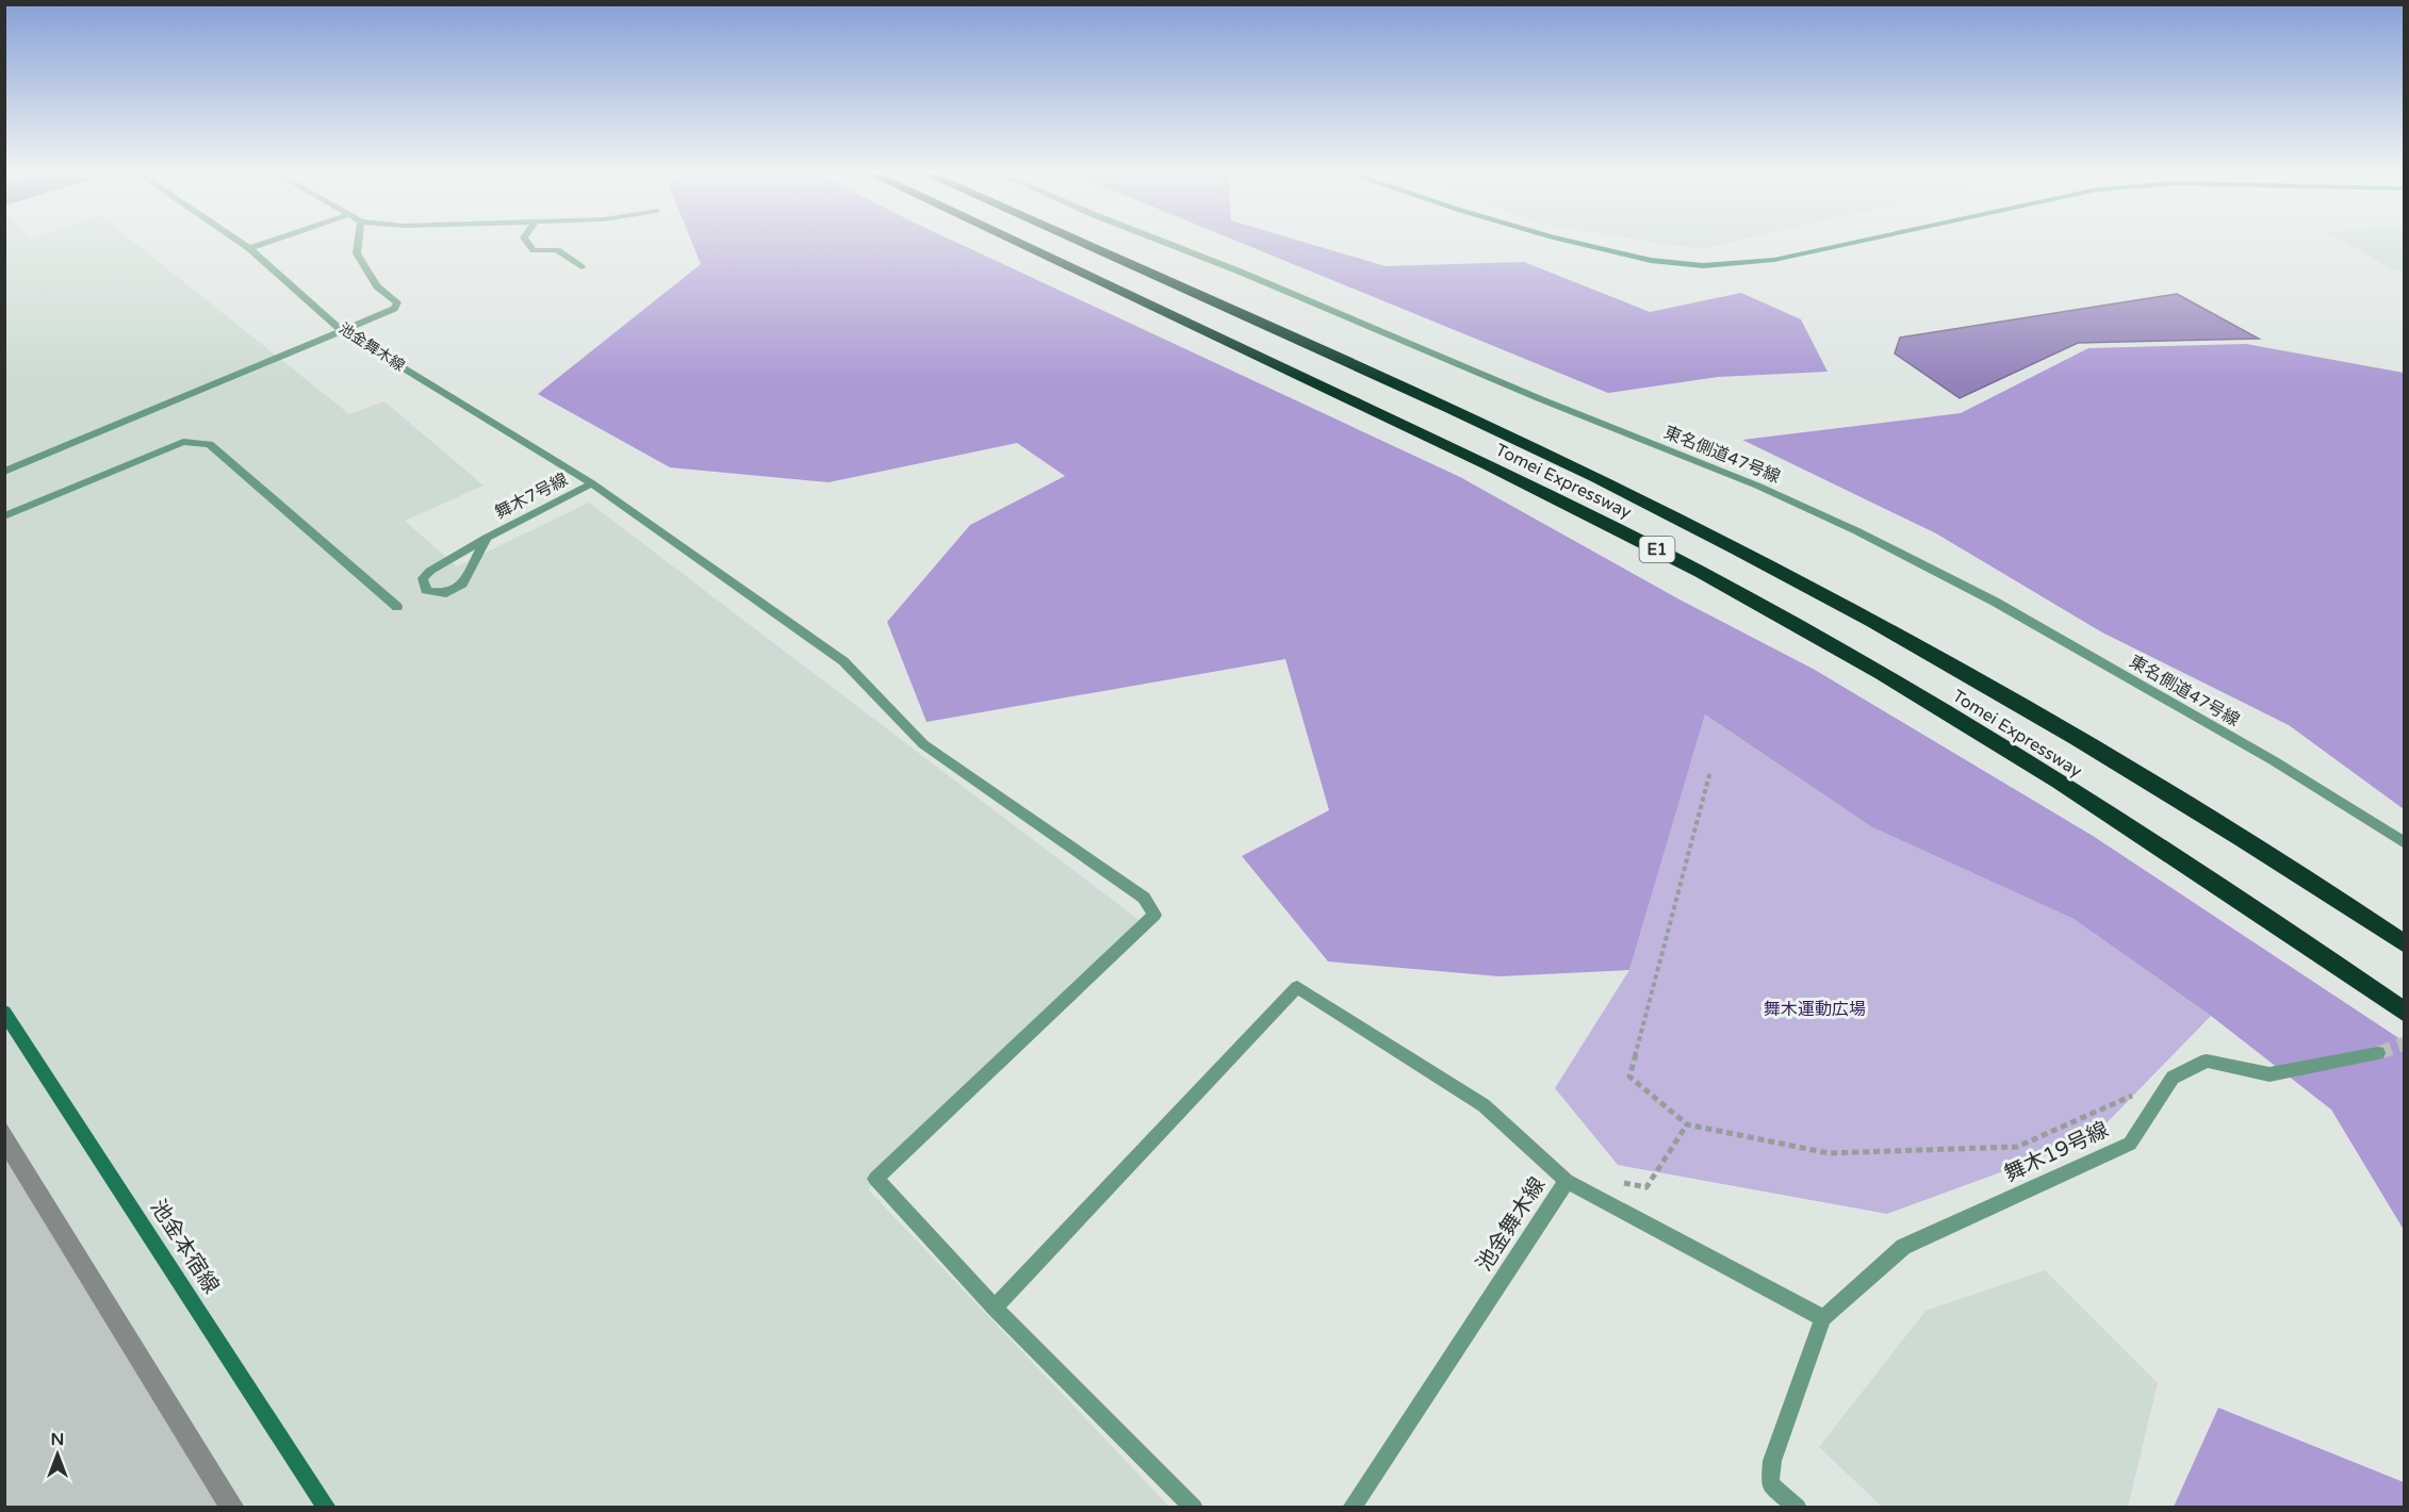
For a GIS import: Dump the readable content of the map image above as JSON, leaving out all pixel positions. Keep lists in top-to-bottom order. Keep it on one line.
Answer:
{"streets":{"highway":["Tomei Expressway","E1"],"street":["池金舞木線","東名側道47号線","舞木7号線","舞木19号線","池金本宿線"]},"crossings":[["池金舞木線","舞木7号線"]],"parks":["舞木運動広場"],"north":"top"}
